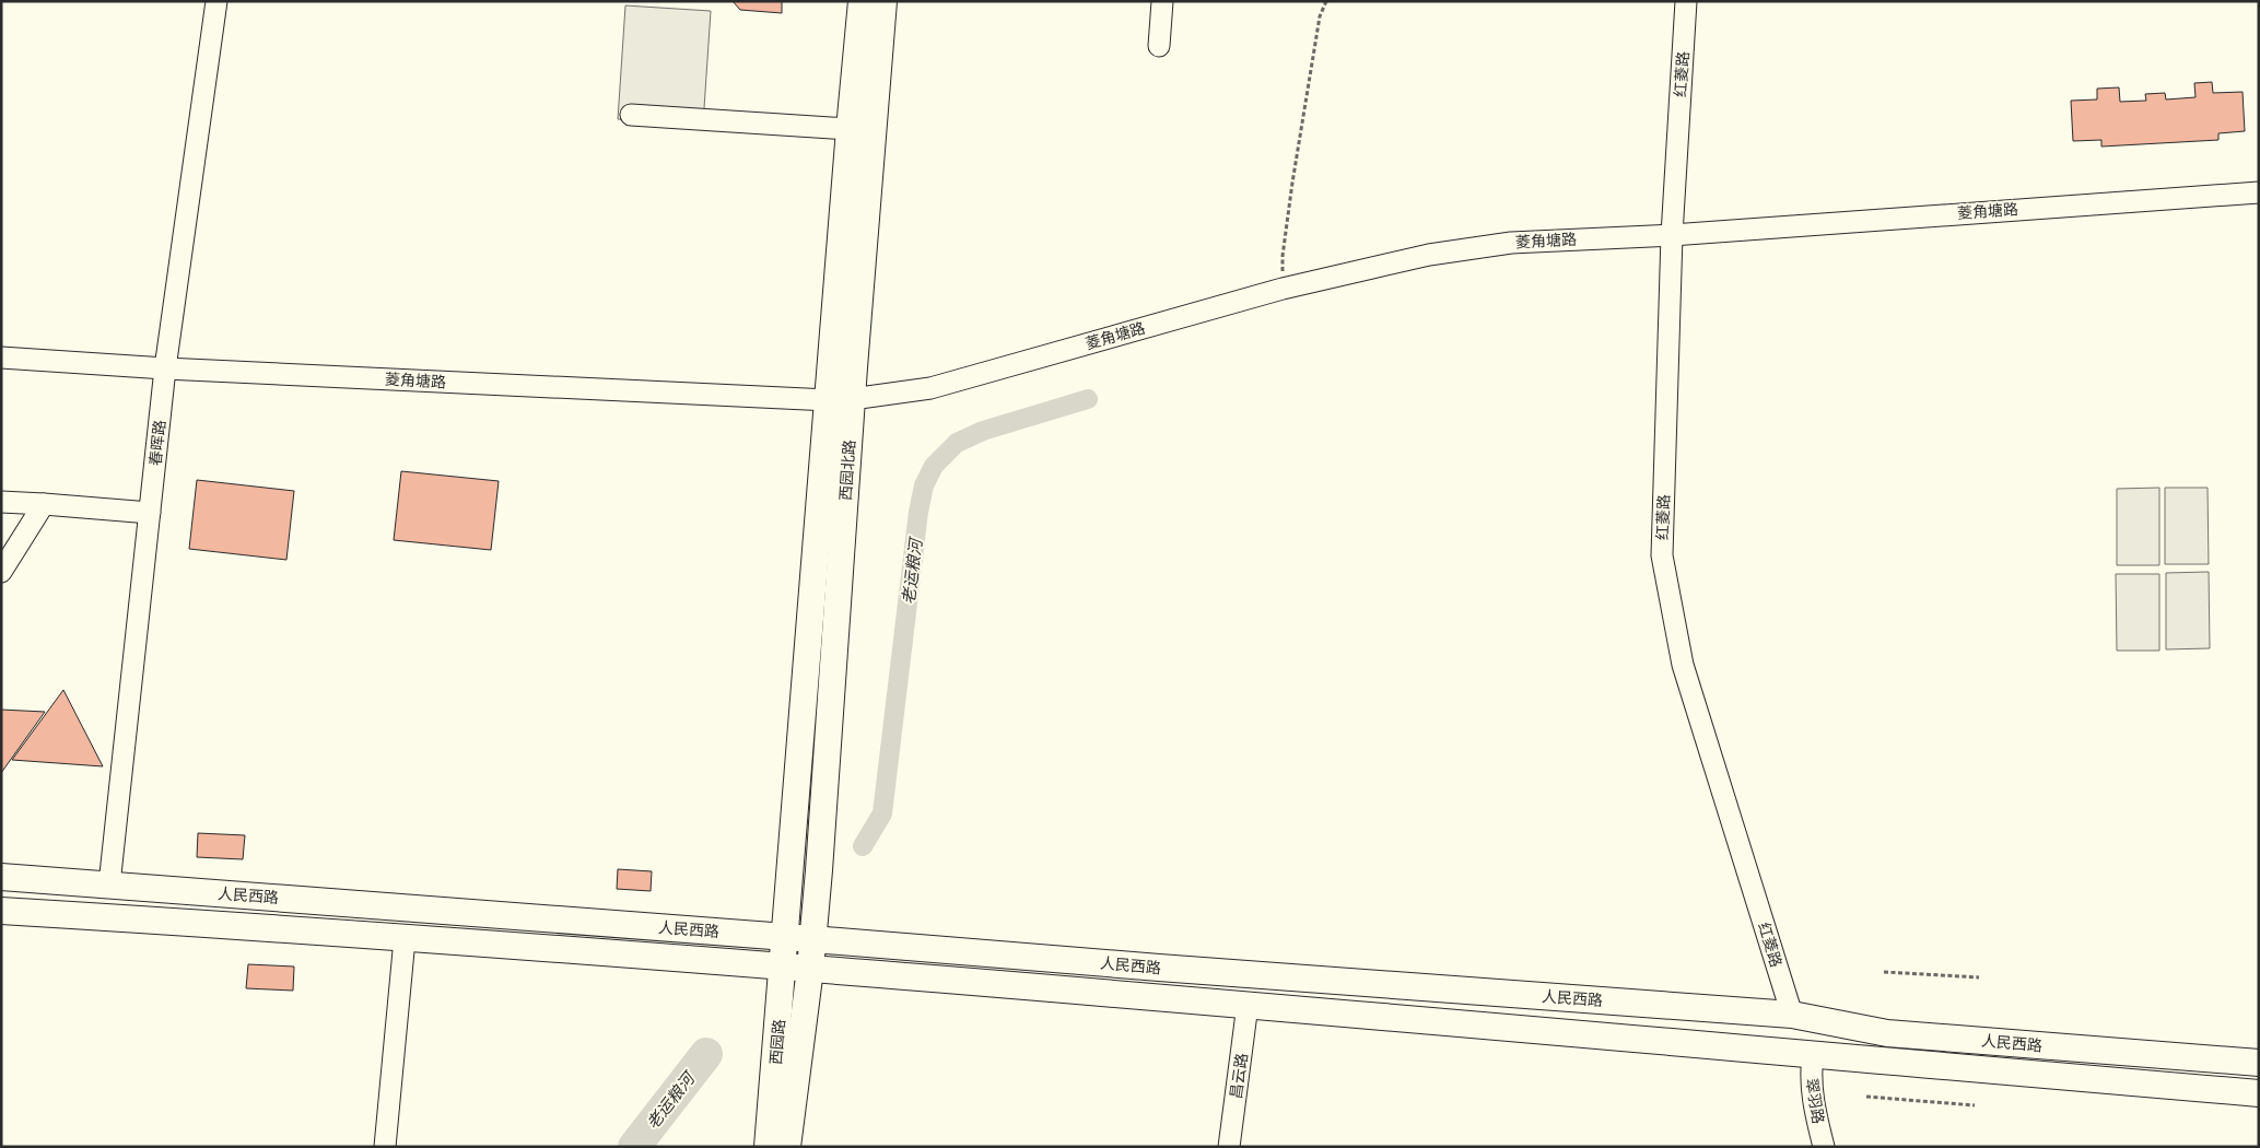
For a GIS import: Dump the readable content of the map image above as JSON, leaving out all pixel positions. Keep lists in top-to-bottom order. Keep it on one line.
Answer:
{"streets":{"main road":["西园北路","人民西路","西园路"],"street":["红菱路","菱角塘路","春晖路","昌云路","翠羽路"]},"crossings":[["红菱路","菱角塘路"],["红菱路","人民西路"],["菱角塘路","春晖路"],["菱角塘路","西园北路"],["春晖路","人民西路"],["西园北路","人民西路"],["西园北路","西园路"],["人民西路","西园路"],["人民西路","昌云路"],["人民西路","翠羽路"]],"water":["老运粮河"]}
